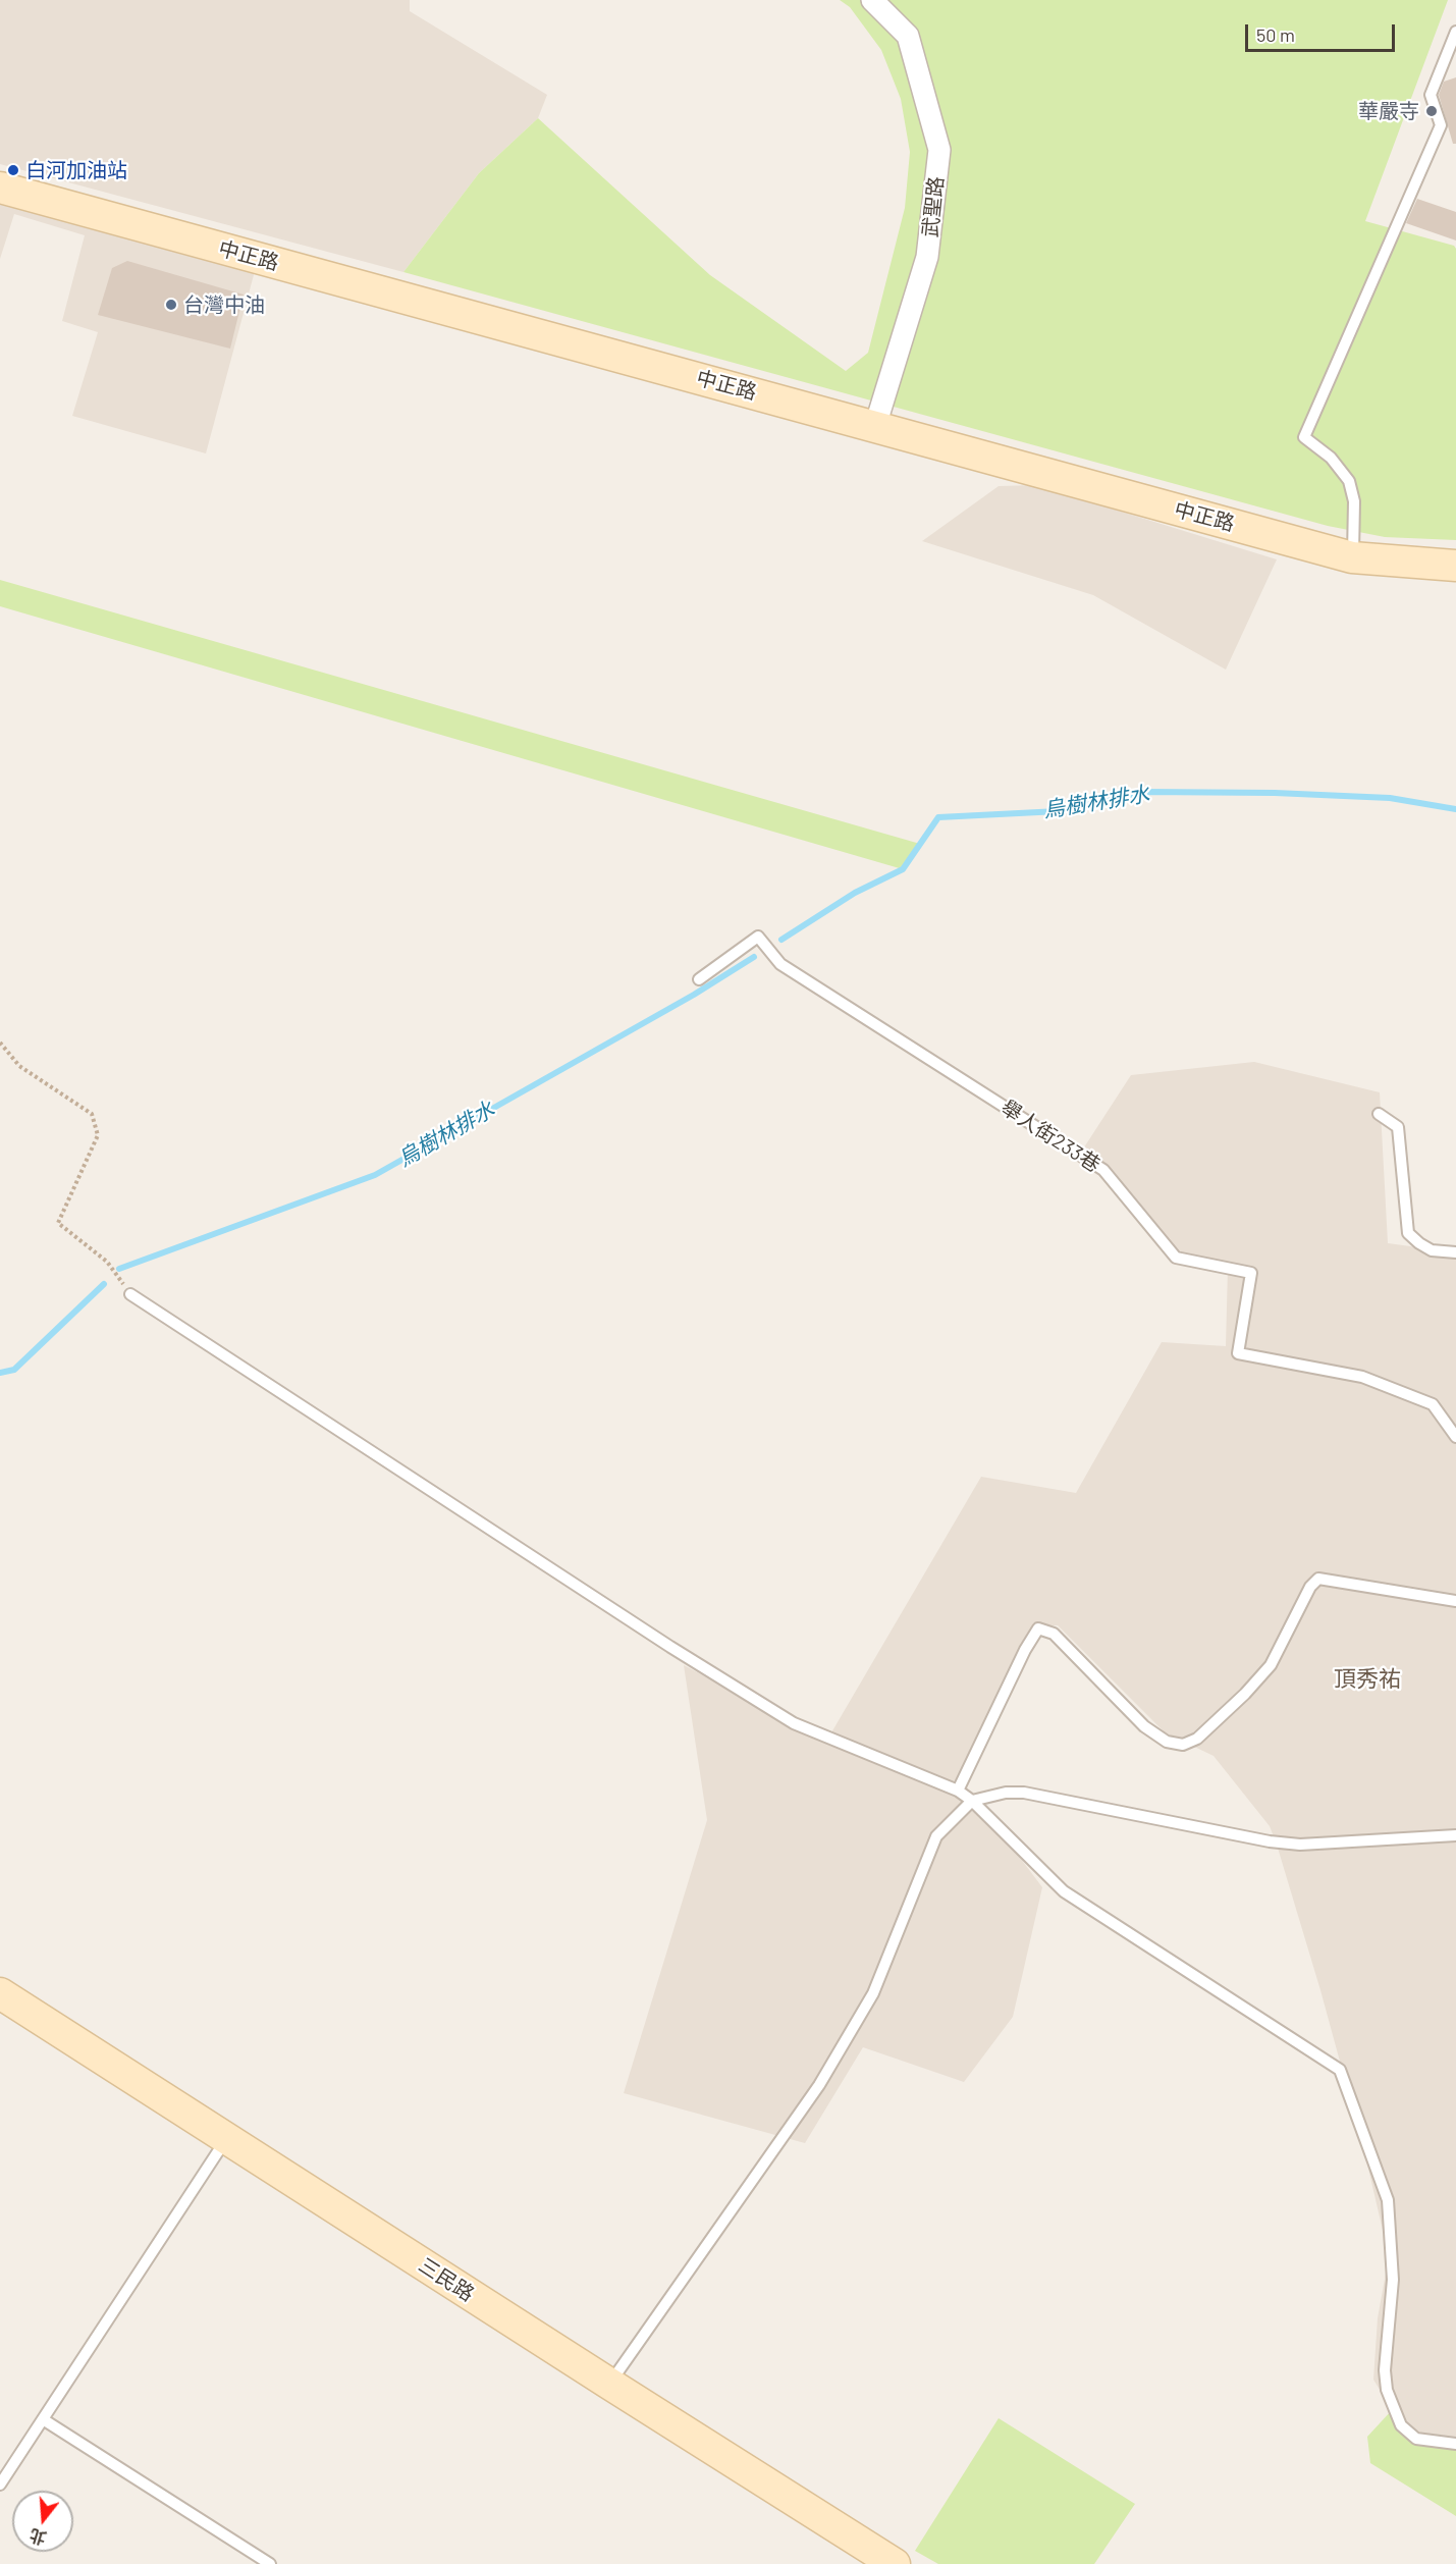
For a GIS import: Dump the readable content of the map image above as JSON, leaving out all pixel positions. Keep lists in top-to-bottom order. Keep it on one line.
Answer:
{"streets":{"main road":["中正路","三民路"],"street":["武聖路"],"lane":["舉人街233巷"]},"crossings":[["武聖路","中正路"]],"districts":["頂秀祐"],"water":["烏樹林排水"],"places":["華嚴寺","白河加油站","台灣中油"],"scale_bar":"50 m","north":"bottom"}
